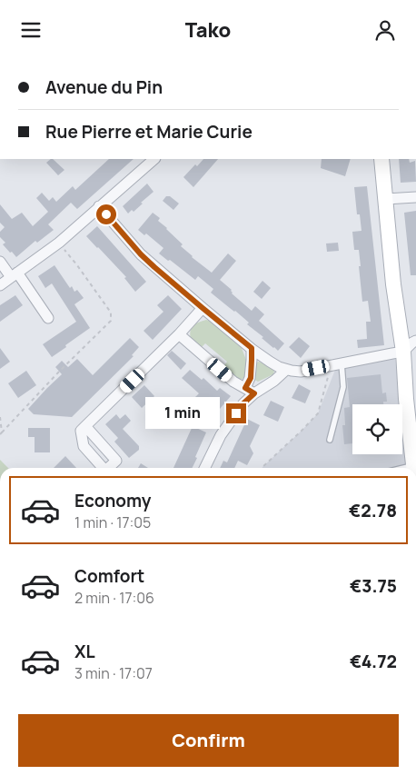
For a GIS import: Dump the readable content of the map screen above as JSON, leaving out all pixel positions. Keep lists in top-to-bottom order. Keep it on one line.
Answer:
{"page":{"header":"Tako","banner":["Avenue du Pin","Rue Pierre et Marie Curie"],"bubble":"1 min","list":[{"name":"Economy","note":"1 min · 17:05","value":"€2.78"},{"name":"Comfort","note":"2 min · 17:06","value":"€3.75"},{"name":"XL","note":"3 min · 17:07","value":"€4.72"}],"buttons":"Confirm"}}
